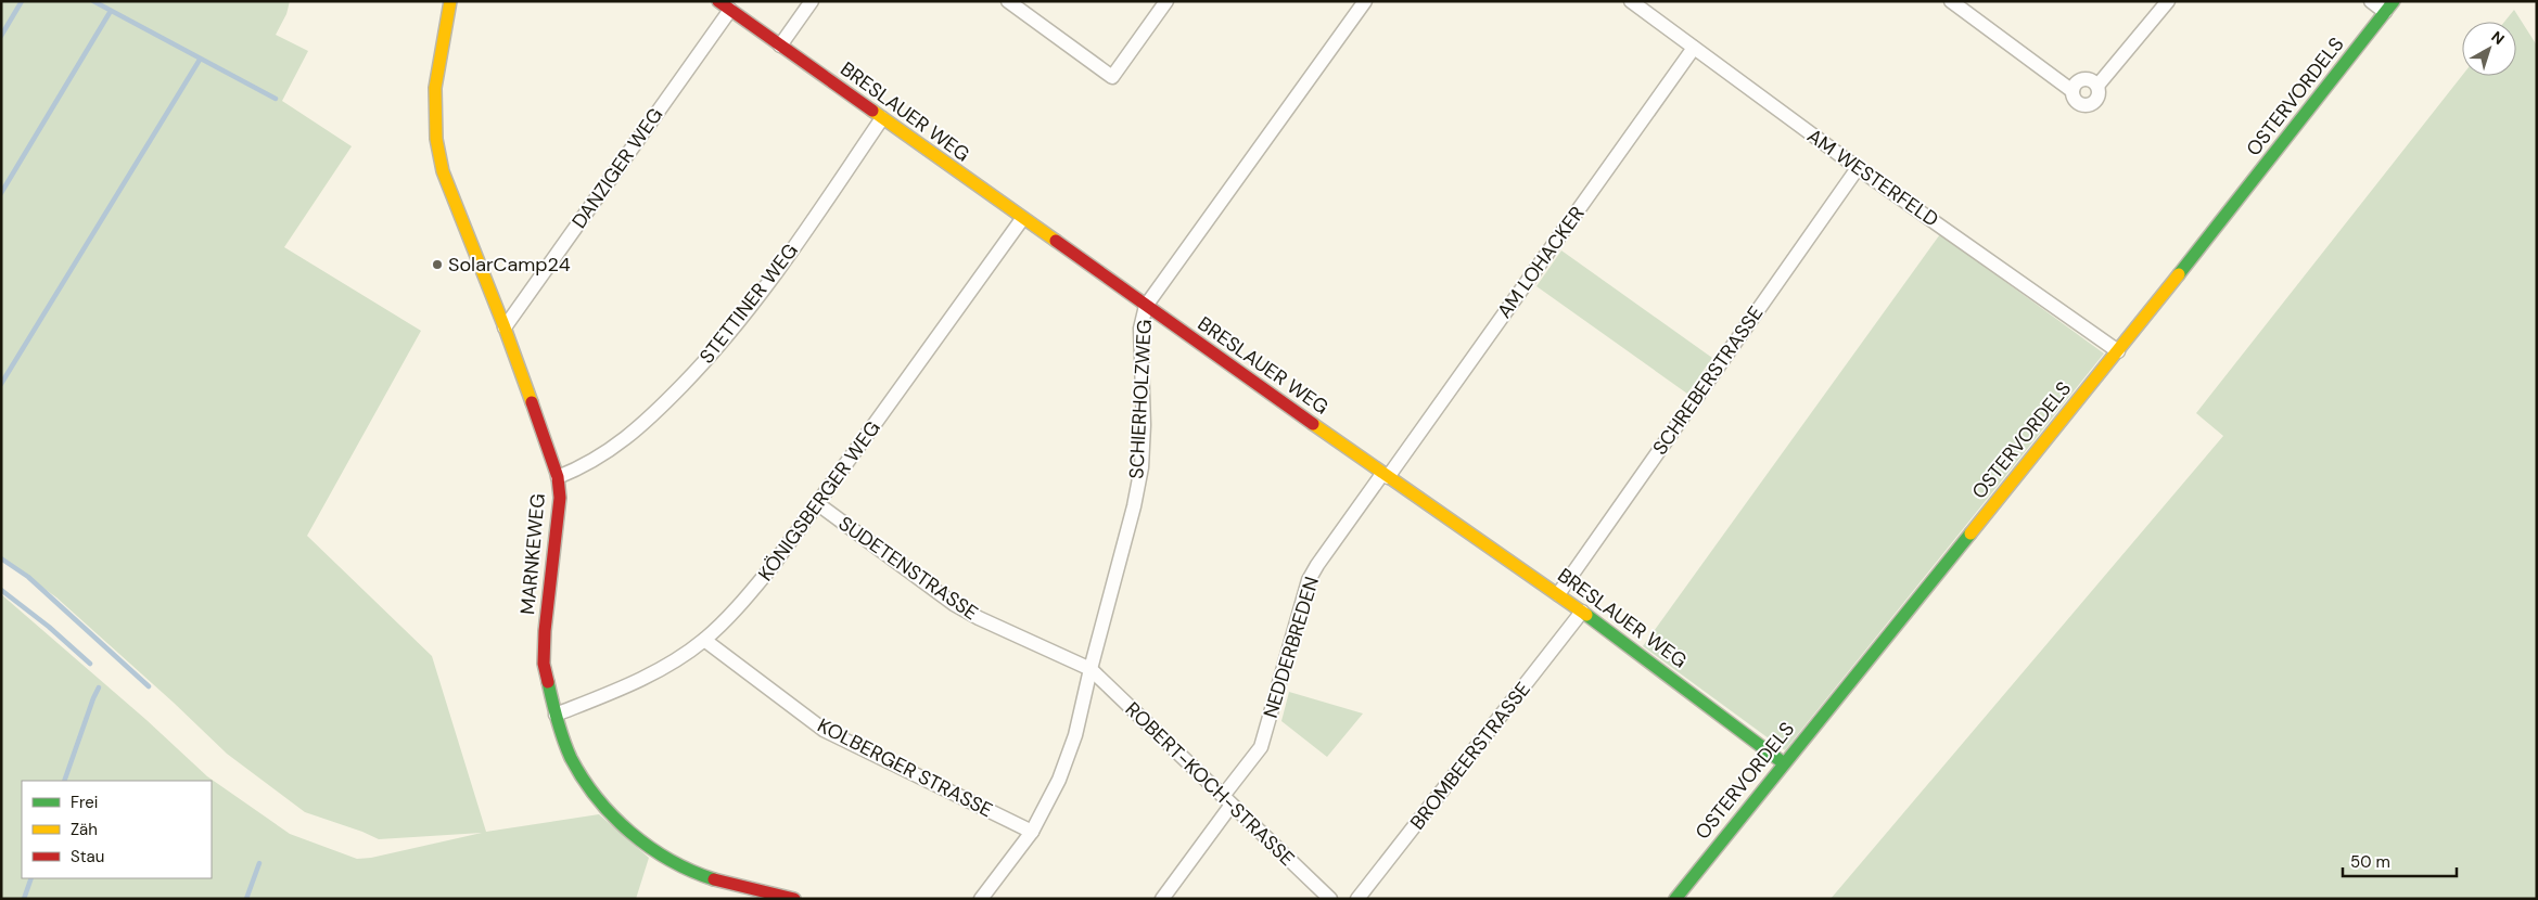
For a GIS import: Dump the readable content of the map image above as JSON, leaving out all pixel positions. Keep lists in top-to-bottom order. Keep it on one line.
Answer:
{"streets":{"street":["OSTERVORDELS","BRESLAUER WEG","DANZIGER WEG","AM WESTERFELD","AM LOHACKER","STETTINER WEG","SCHREBERSTRASSE","SCHIERHOLZWEG","KÖNIGSBERGER WEG","MARNKEWEG","SUDETENSTRASSE","NEDDERBREDEN","BROMBEERSTRASSE","KOLBERGER STRASSE","ROBERT-KOCH-STRASSE"]},"crossings":[["OSTERVORDELS","BRESLAUER WEG"],["OSTERVORDELS","AM WESTERFELD"],["BRESLAUER WEG","DANZIGER WEG"],["BRESLAUER WEG","AM LOHACKER"],["BRESLAUER WEG","STETTINER WEG"],["BRESLAUER WEG","SCHREBERSTRASSE"],["BRESLAUER WEG","SCHIERHOLZWEG"],["BRESLAUER WEG","KÖNIGSBERGER WEG"],["BRESLAUER WEG","NEDDERBREDEN"],["BRESLAUER WEG","BROMBEERSTRASSE"],["DANZIGER WEG","MARNKEWEG"],["AM WESTERFELD","AM LOHACKER"],["AM WESTERFELD","SCHREBERSTRASSE"],["AM LOHACKER","NEDDERBREDEN"],["STETTINER WEG","MARNKEWEG"],["SCHIERHOLZWEG","SUDETENSTRASSE"],["SCHIERHOLZWEG","KOLBERGER STRASSE"],["SCHIERHOLZWEG","ROBERT-KOCH-STRASSE"],["KÖNIGSBERGER WEG","MARNKEWEG"],["KÖNIGSBERGER WEG","SUDETENSTRASSE"],["KÖNIGSBERGER WEG","KOLBERGER STRASSE"],["SUDETENSTRASSE","ROBERT-KOCH-STRASSE"],["NEDDERBREDEN","ROBERT-KOCH-STRASSE"]],"places":["SolarCamp24"],"legend":["Frei","Zäh","Stau"],"scale_bar":"50 m","north":"top right"}
